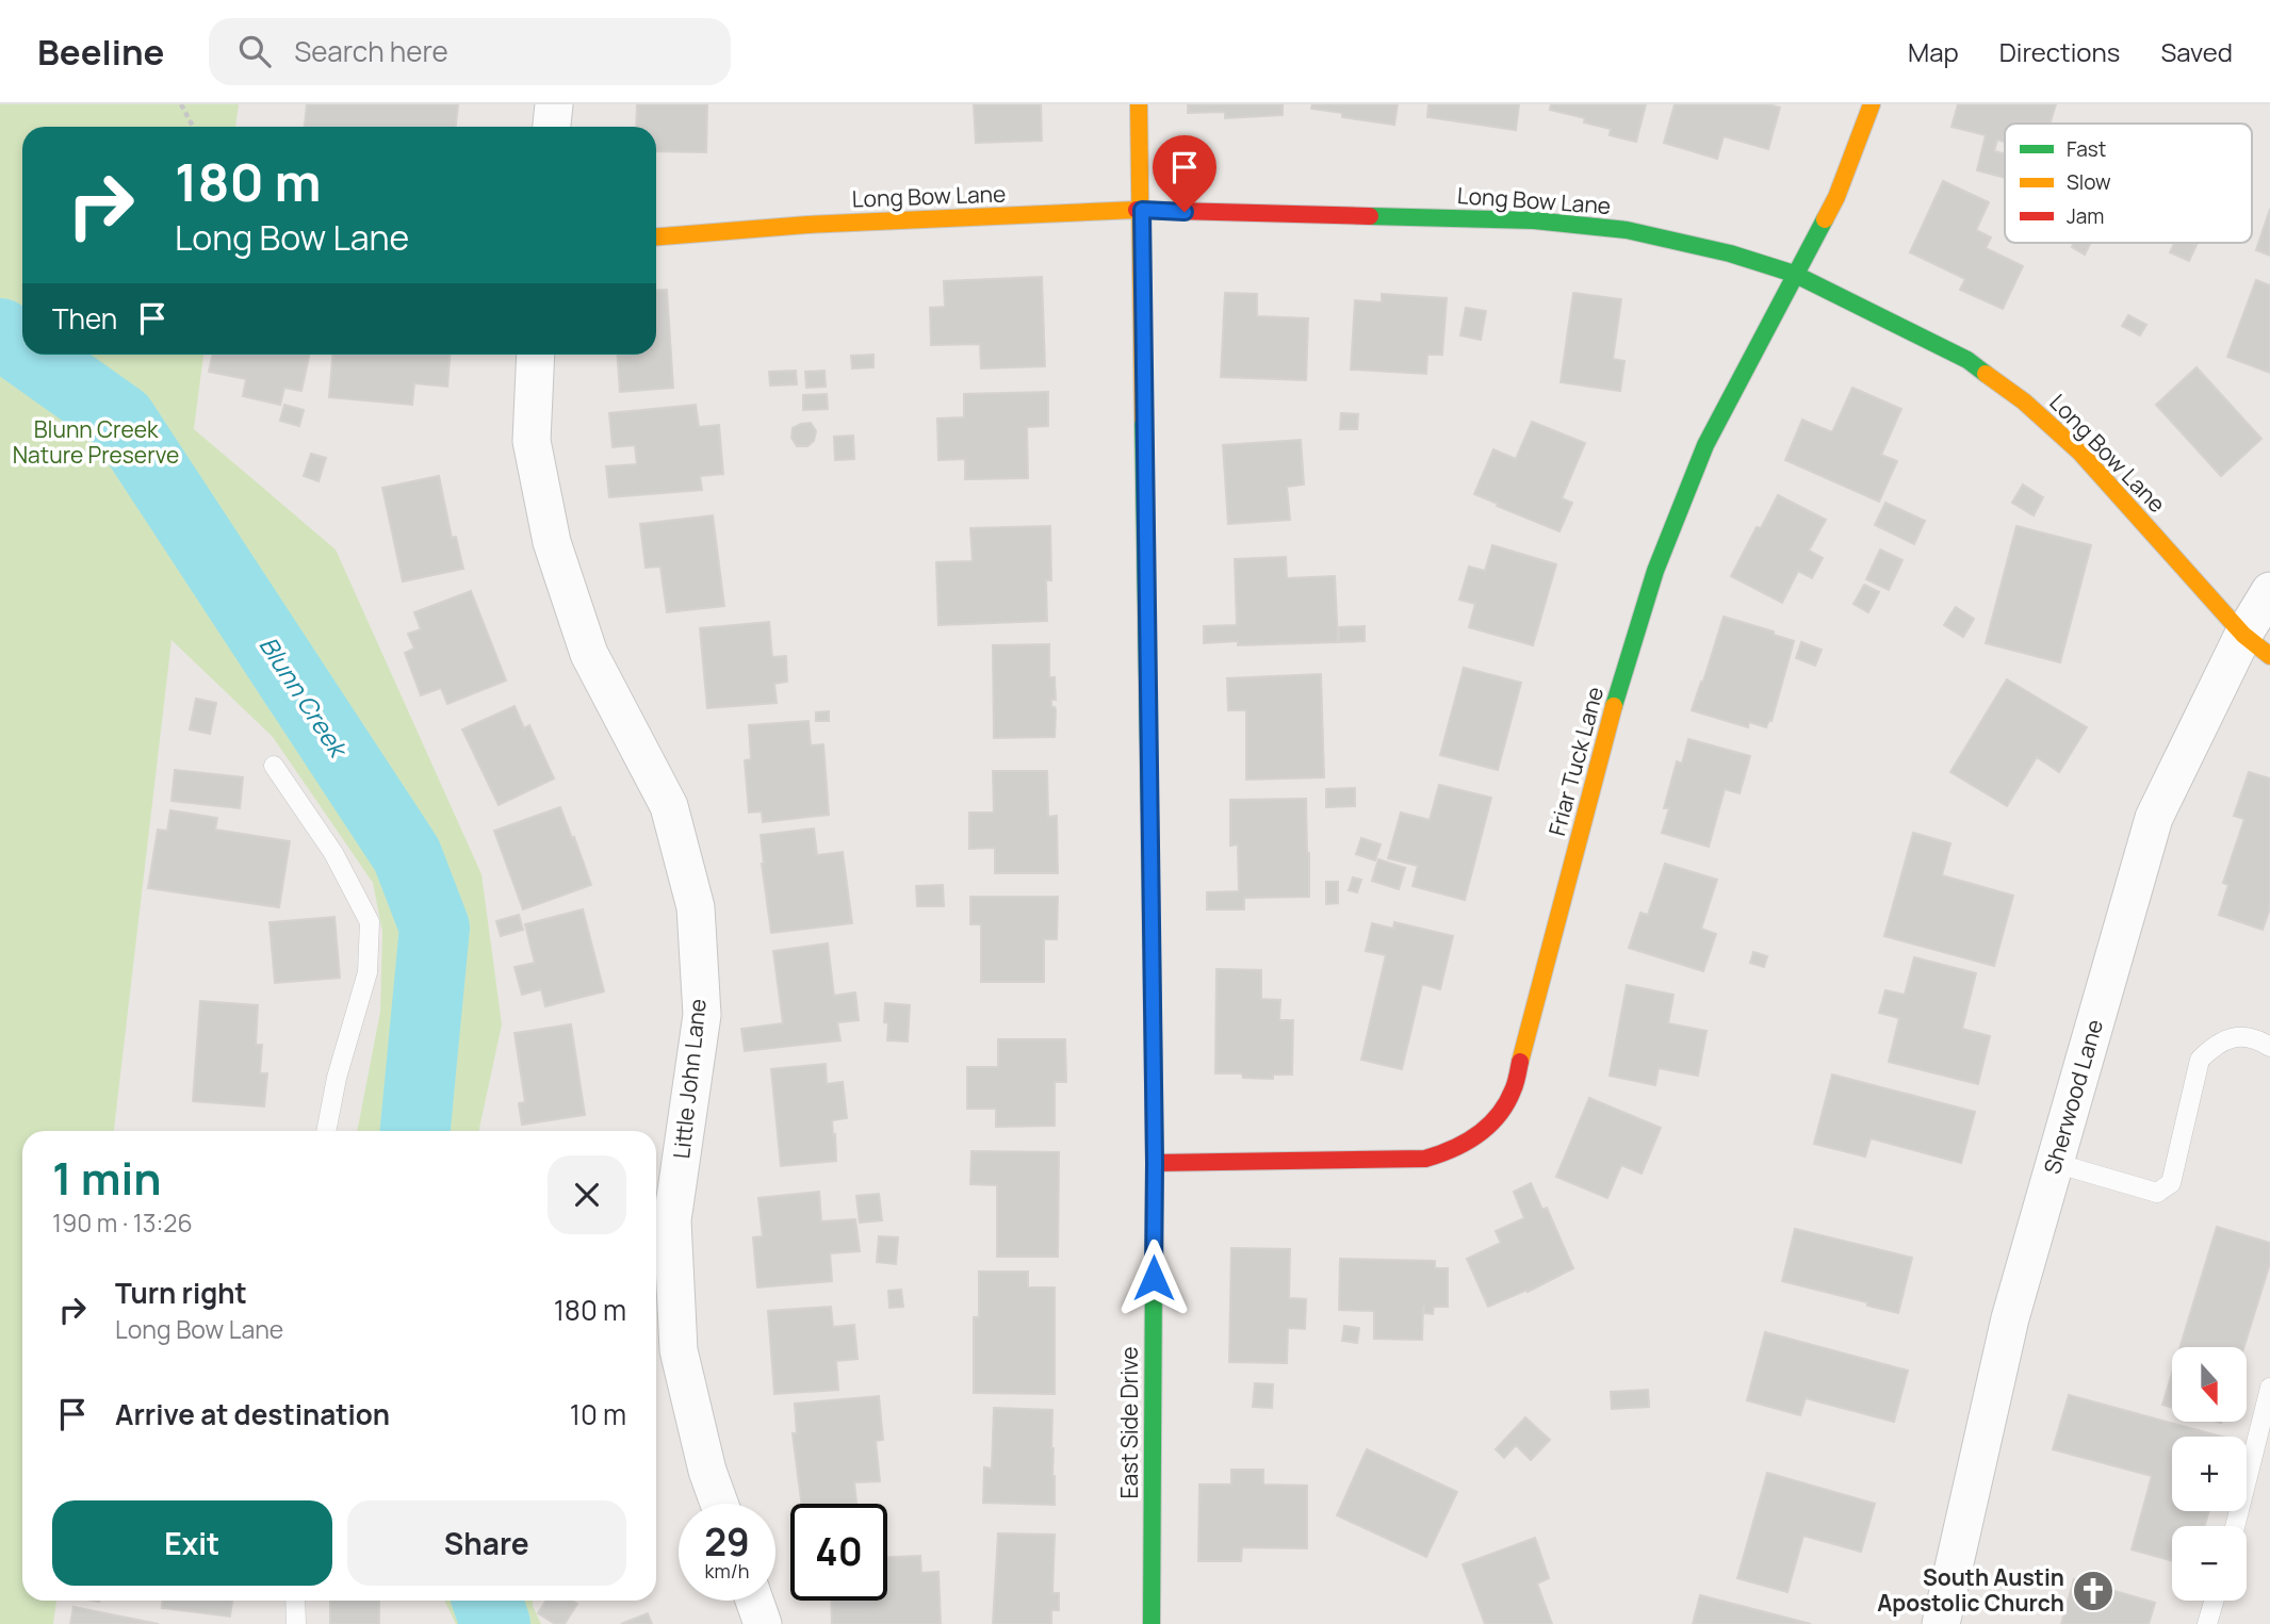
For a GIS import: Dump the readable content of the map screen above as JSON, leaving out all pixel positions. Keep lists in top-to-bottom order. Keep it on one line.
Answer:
{"streets":{"street":["Long Bow Lane","Friar Tuck Lane","Little John Lane","Sherwood Lane","East Side Drive"]},"crossings":[["Long Bow Lane","Friar Tuck Lane"],["Long Bow Lane","Sherwood Lane"],["Long Bow Lane","East Side Drive"],["Friar Tuck Lane","East Side Drive"]],"water":["Blunn Creek"],"parks":["Blunn Creek Nature Preserve"],"places":{"church":["South Austin Apostolic Church"]},"legend":["Fast","Slow","Jam"],"north":"bottom","page":{"header":"Beeline","search":"Search here","nav":["Map","Directions","Saved"],"turn":["180 m","Long Bow Lane"],"then":"Then","heading":["1 min","190 m · 13:26"],"list":[{"name":"Turn right","note":"Long Bow Lane","value":"180 m"},{"name":"Arrive at destination","value":"10 m"}],"map_buttons":["+","−"],"buttons":["Exit","Share"],"speed":"29 km/h","limit":"40"}}
